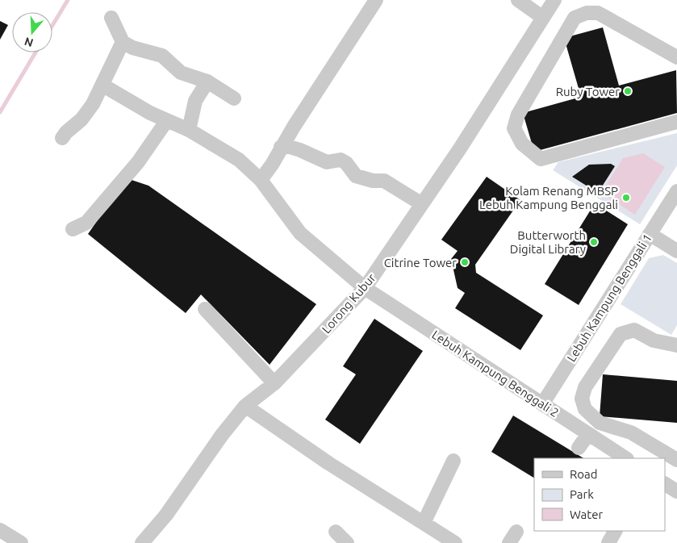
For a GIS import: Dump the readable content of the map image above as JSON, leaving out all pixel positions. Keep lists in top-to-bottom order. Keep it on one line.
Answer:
{"streets":{"street":["Lebuh Kampung Benggali 1","Lorong Kubur","Lebuh Kampung Benggali 2"]},"crossings":[["Lebuh Kampung Benggali 1","Lebuh Kampung Benggali 2"],["Lorong Kubur","Lebuh Kampung Benggali 2"]],"places":["Ruby Tower","Kolam Renang MBSP Lebuh Kampung Benggali","Butterworth Digital Library","Citrine Tower"],"legend":["Road","Park","Water"],"north":"bottom"}
